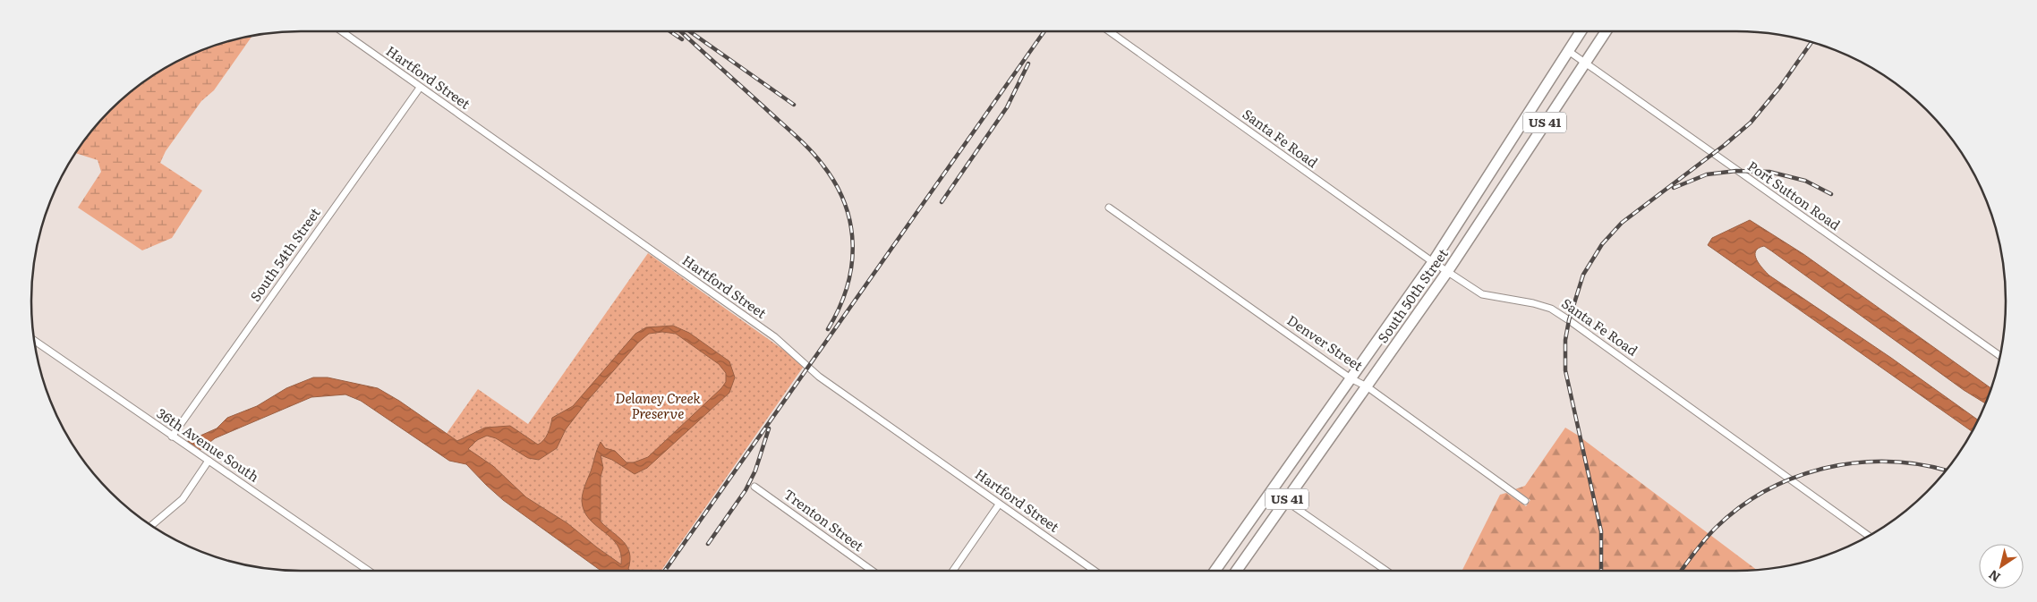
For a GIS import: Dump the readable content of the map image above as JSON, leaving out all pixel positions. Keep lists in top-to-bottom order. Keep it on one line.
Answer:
{"streets":{"main road":["US 41","South 50th Street"],"street":["Hartford Street","Santa Fe Road","Port Sutton Road","South 54th Street","Denver Street","36th Avenue South","Trenton Street"]},"crossings":[["Hartford Street","South 54th Street"],["Santa Fe Road","South 50th Street"],["Port Sutton Road","South 50th Street"],["South 54th Street","36th Avenue South"],["South 50th Street","Denver Street"]],"parks":["Delaney Creek Preserve"],"north":"bottom left"}
